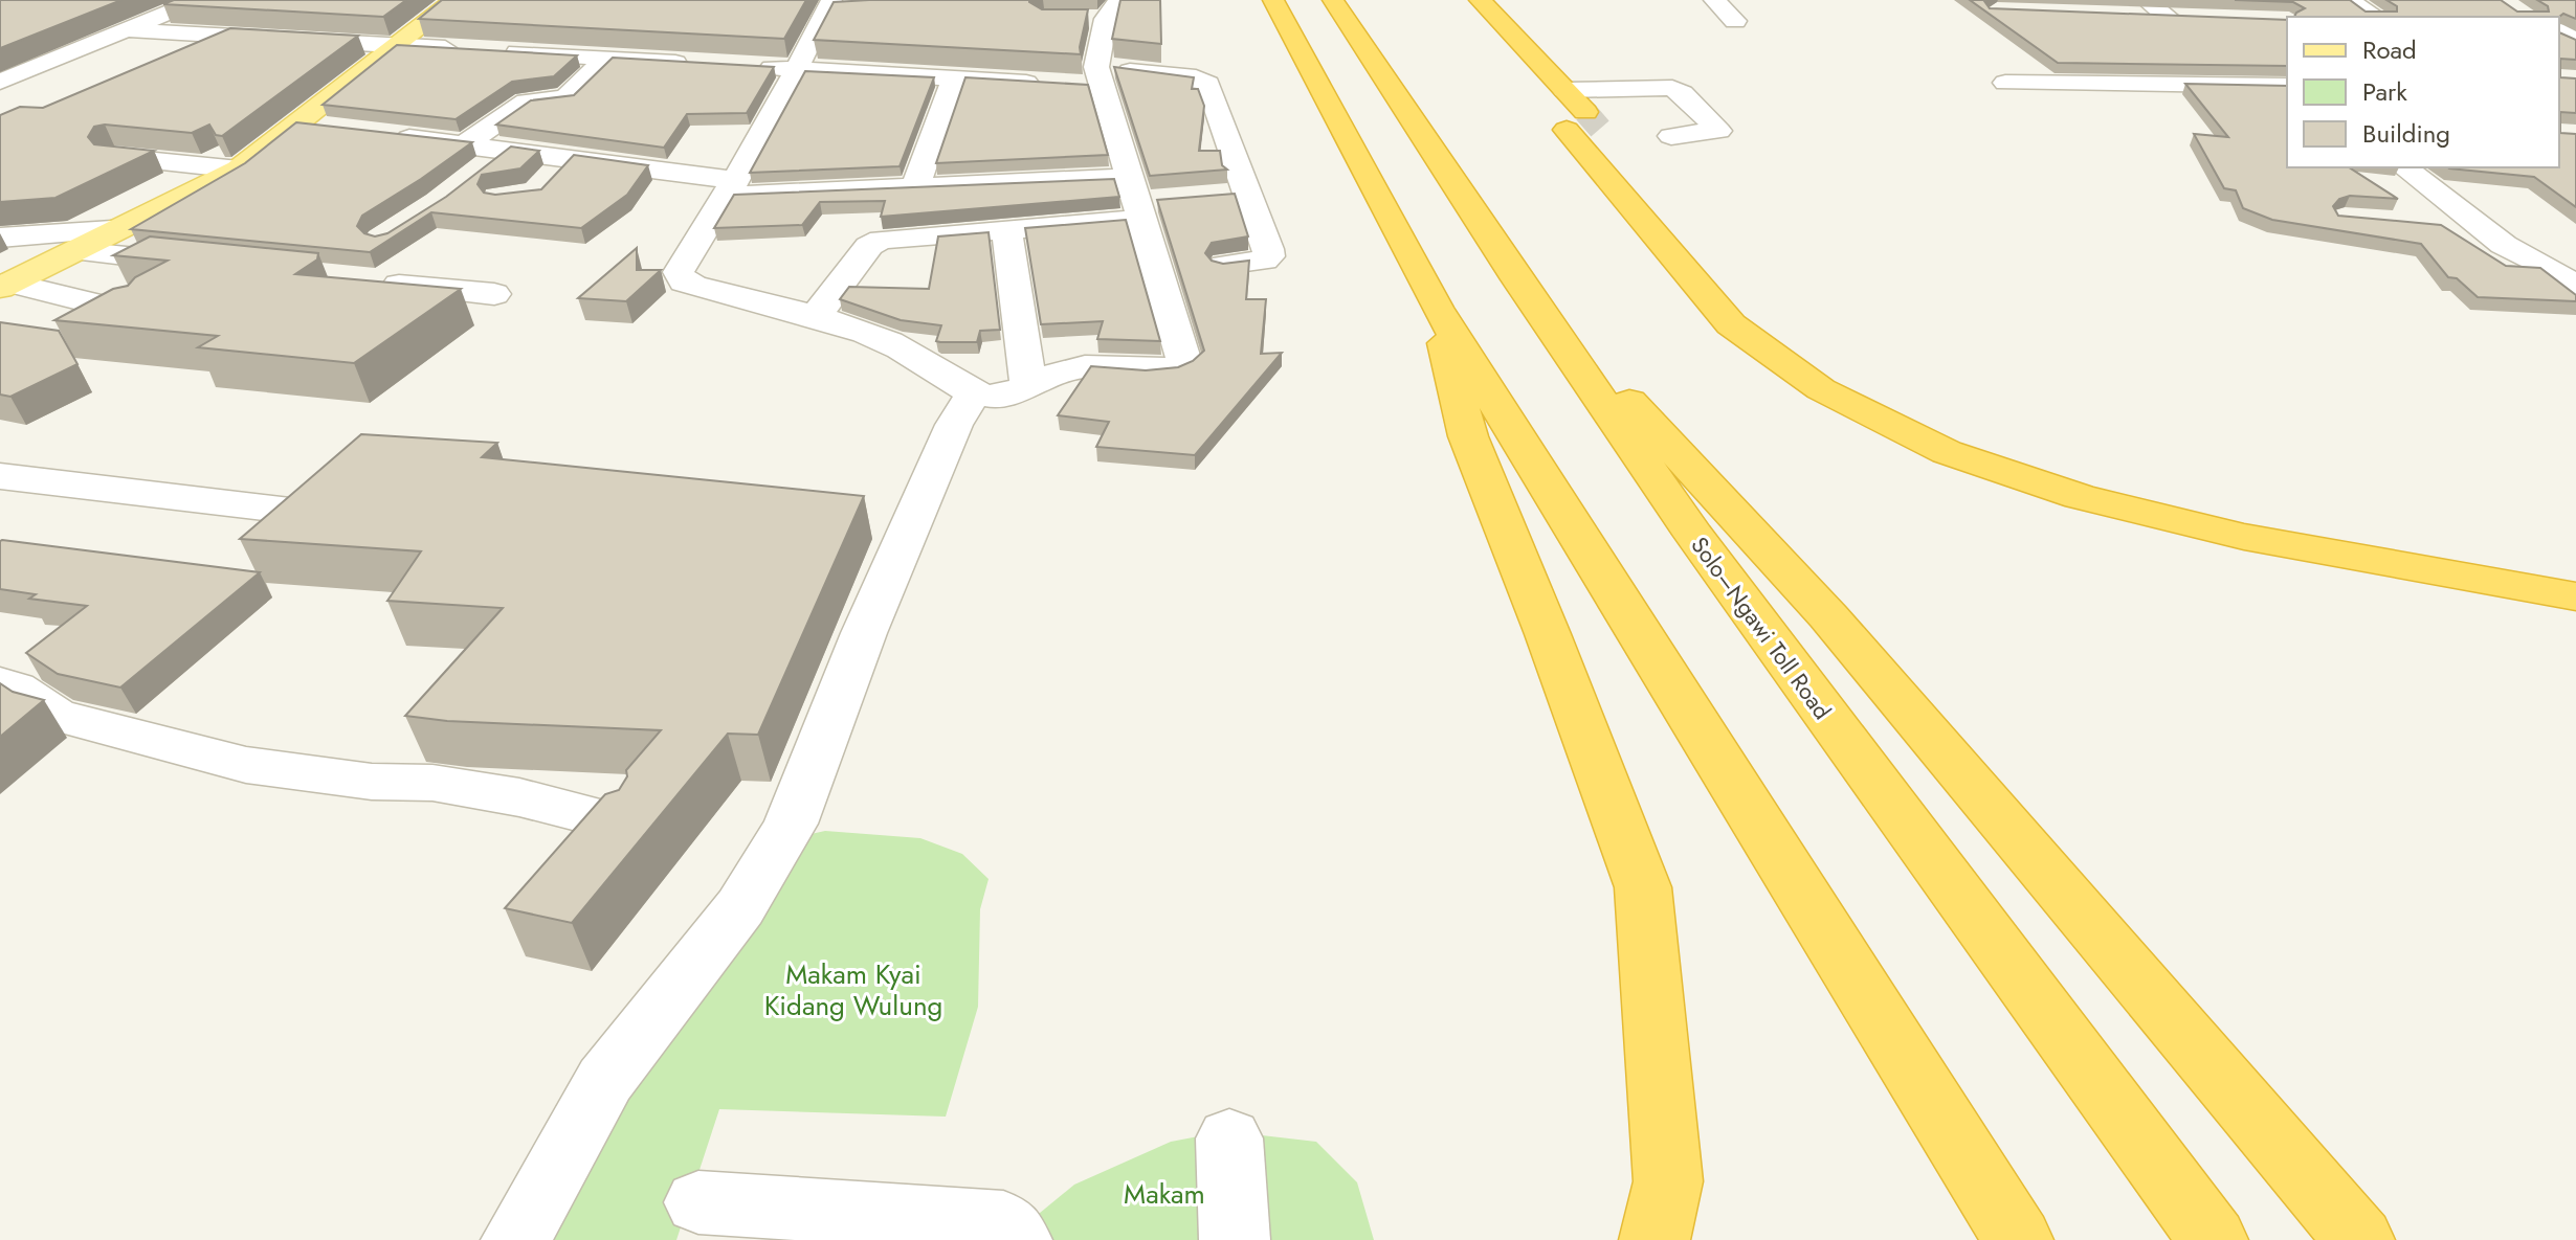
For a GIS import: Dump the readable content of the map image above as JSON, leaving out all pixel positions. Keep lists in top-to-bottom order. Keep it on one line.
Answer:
{"streets":{"highway":["Solo–Ngawi Toll Road"]},"parks":["Makam Kyai Kidang Wulung","Makam"],"legend":["Road","Park","Building"]}
